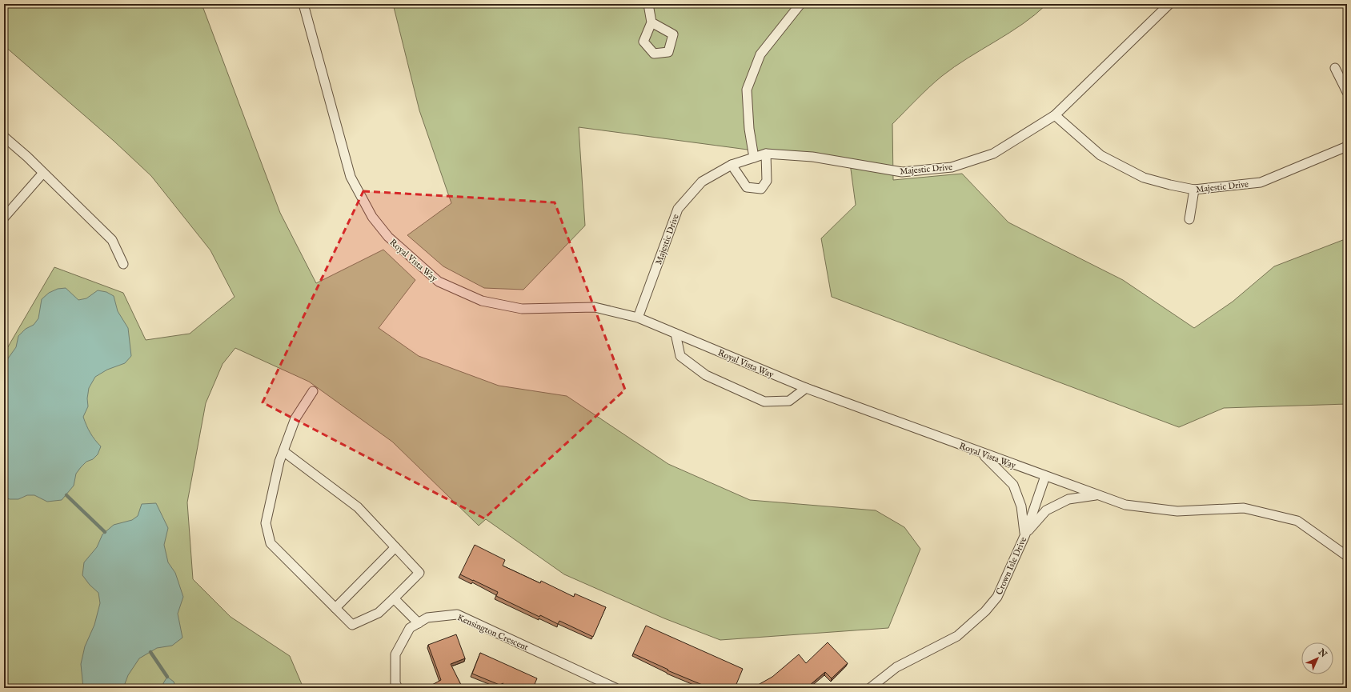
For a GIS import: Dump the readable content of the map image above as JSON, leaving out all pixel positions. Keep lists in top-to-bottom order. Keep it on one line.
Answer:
{"streets":{"street":["Majestic Drive","Royal Vista Way","Crown Isle Drive","Kensington Crescent"]},"crossings":[["Majestic Drive","Royal Vista Way"],["Royal Vista Way","Crown Isle Drive"]],"north":"top right"}
